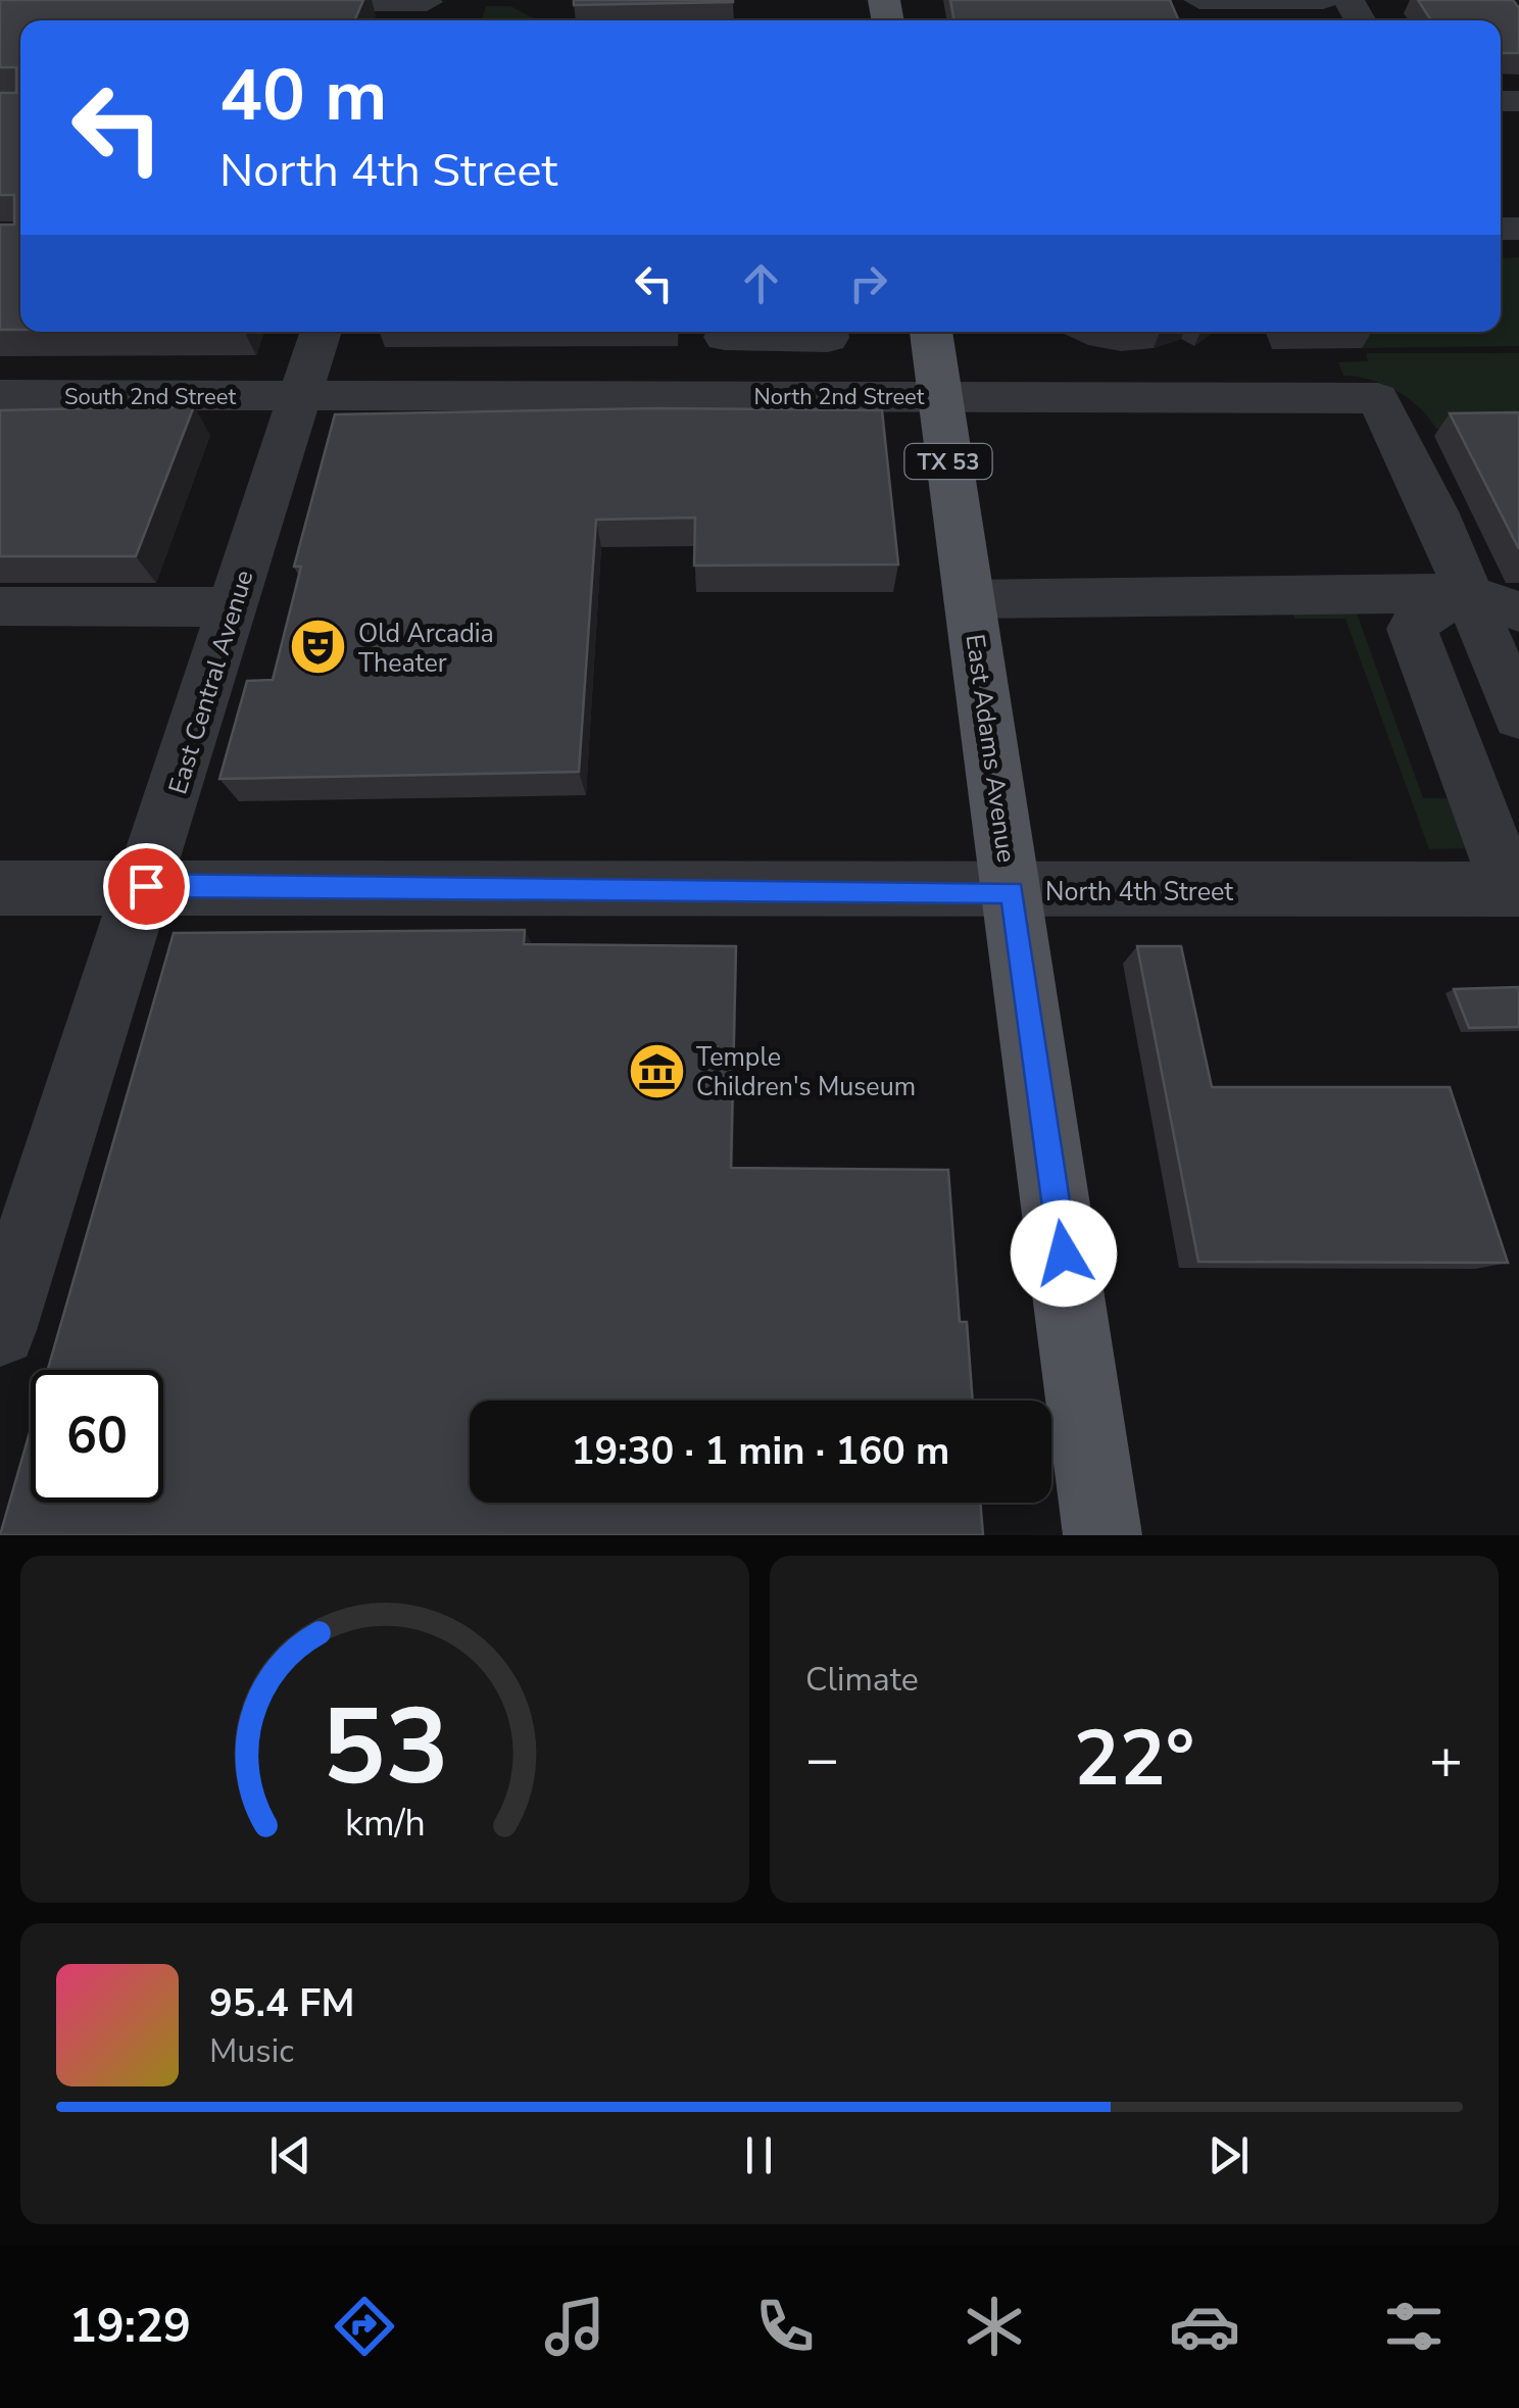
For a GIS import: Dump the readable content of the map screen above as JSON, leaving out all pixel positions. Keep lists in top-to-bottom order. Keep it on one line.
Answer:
{"streets":{"main road":["TX 53","East Adams Avenue"],"street":["South 2nd Street","North 2nd Street","East Central Avenue","North 4th Street"]},"crossings":[["South 2nd Street","North 2nd Street"],["South 2nd Street","East Central Avenue"],["North 2nd Street","East Central Avenue"],["North 2nd Street","East Adams Avenue"],["East Central Avenue","North 4th Street"],["East Adams Avenue","North 4th Street"]],"places":{"theatre":["Old Arcadia Theater"],"museum":["Temple Children's Museum"]},"page":{"turn":["40 m","North 4th Street"],"limit":"60","trip":"19:30 · 1 min · 160 m","tile":"Climate","heat":["−","22°","+"],"song":["95.4 FM","Music"],"tabs":"19:29","gauge":["53","km/h"]}}
